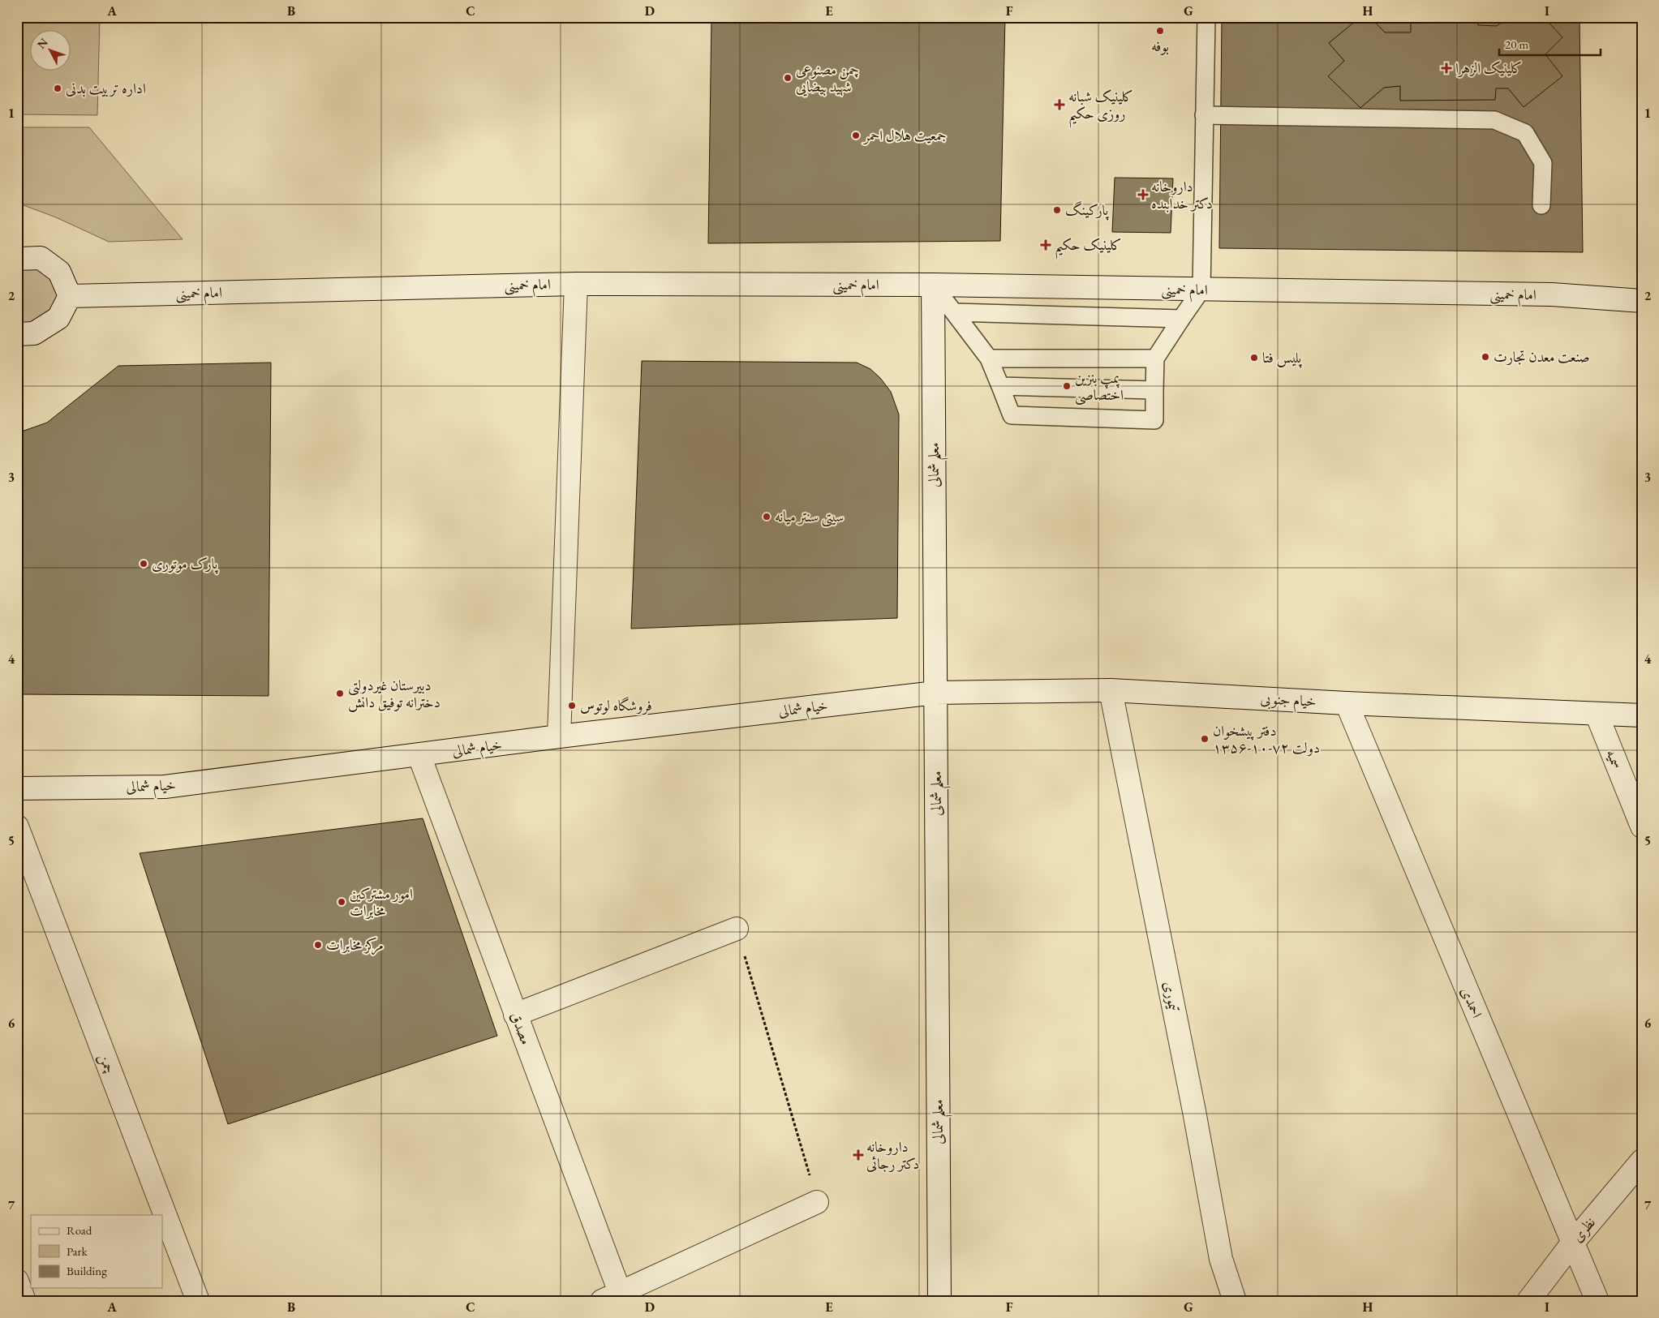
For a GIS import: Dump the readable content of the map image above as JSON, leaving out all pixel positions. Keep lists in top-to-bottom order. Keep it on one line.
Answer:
{"streets":{"street":["امام خمینی","معلم شمالی","خیام جنوبی","خیام شمالی","سميه","تیموری","احمدی","مصدق","چمن","نظری"]},"crossings":[["امام خمینی","معلم شمالی"],["معلم شمالی","خیام جنوبی"],["معلم شمالی","خیام شمالی"],["خیام جنوبی","خیام شمالی"],["خیام جنوبی","سميه"],["خیام جنوبی","تیموری"],["خیام جنوبی","احمدی"],["خیام شمالی","مصدق"],["احمدی","نظری"]],"places":{"other":["بوفه","چمن مصنوعی شهید بیضایی","اداره تربیت بدنی","جمعیت هلال احمر","پارکینگ","صنعت معدن تجارت","پلیس فتا","پمپ بنزین اختصاصی","سیتی سنتر میانه","پارک موتوری","دبیرستان غیردولتی دخترانه توفیق دانش","فروشگاه لوتوس","دفتر پیشخوان دولت ۷۲-۱۰-۱۳۵۶","امور مشترکین مخابرات","مرکز مخابرات"],"health":["کلینیک الزهرا","کلینیک شبانه روزی حکیم","داروخانه دکتر خدابنده","کلینیک حکیم","داروخانه دکتر رجائی"]},"legend":["Road","Park","Building"],"scale_bar":"20 m","north":"top left","grid":{"columns":["A","B","C","D","E","F","G","H","I"],"rows":["1","2","3","4","5","6","7"]}}
